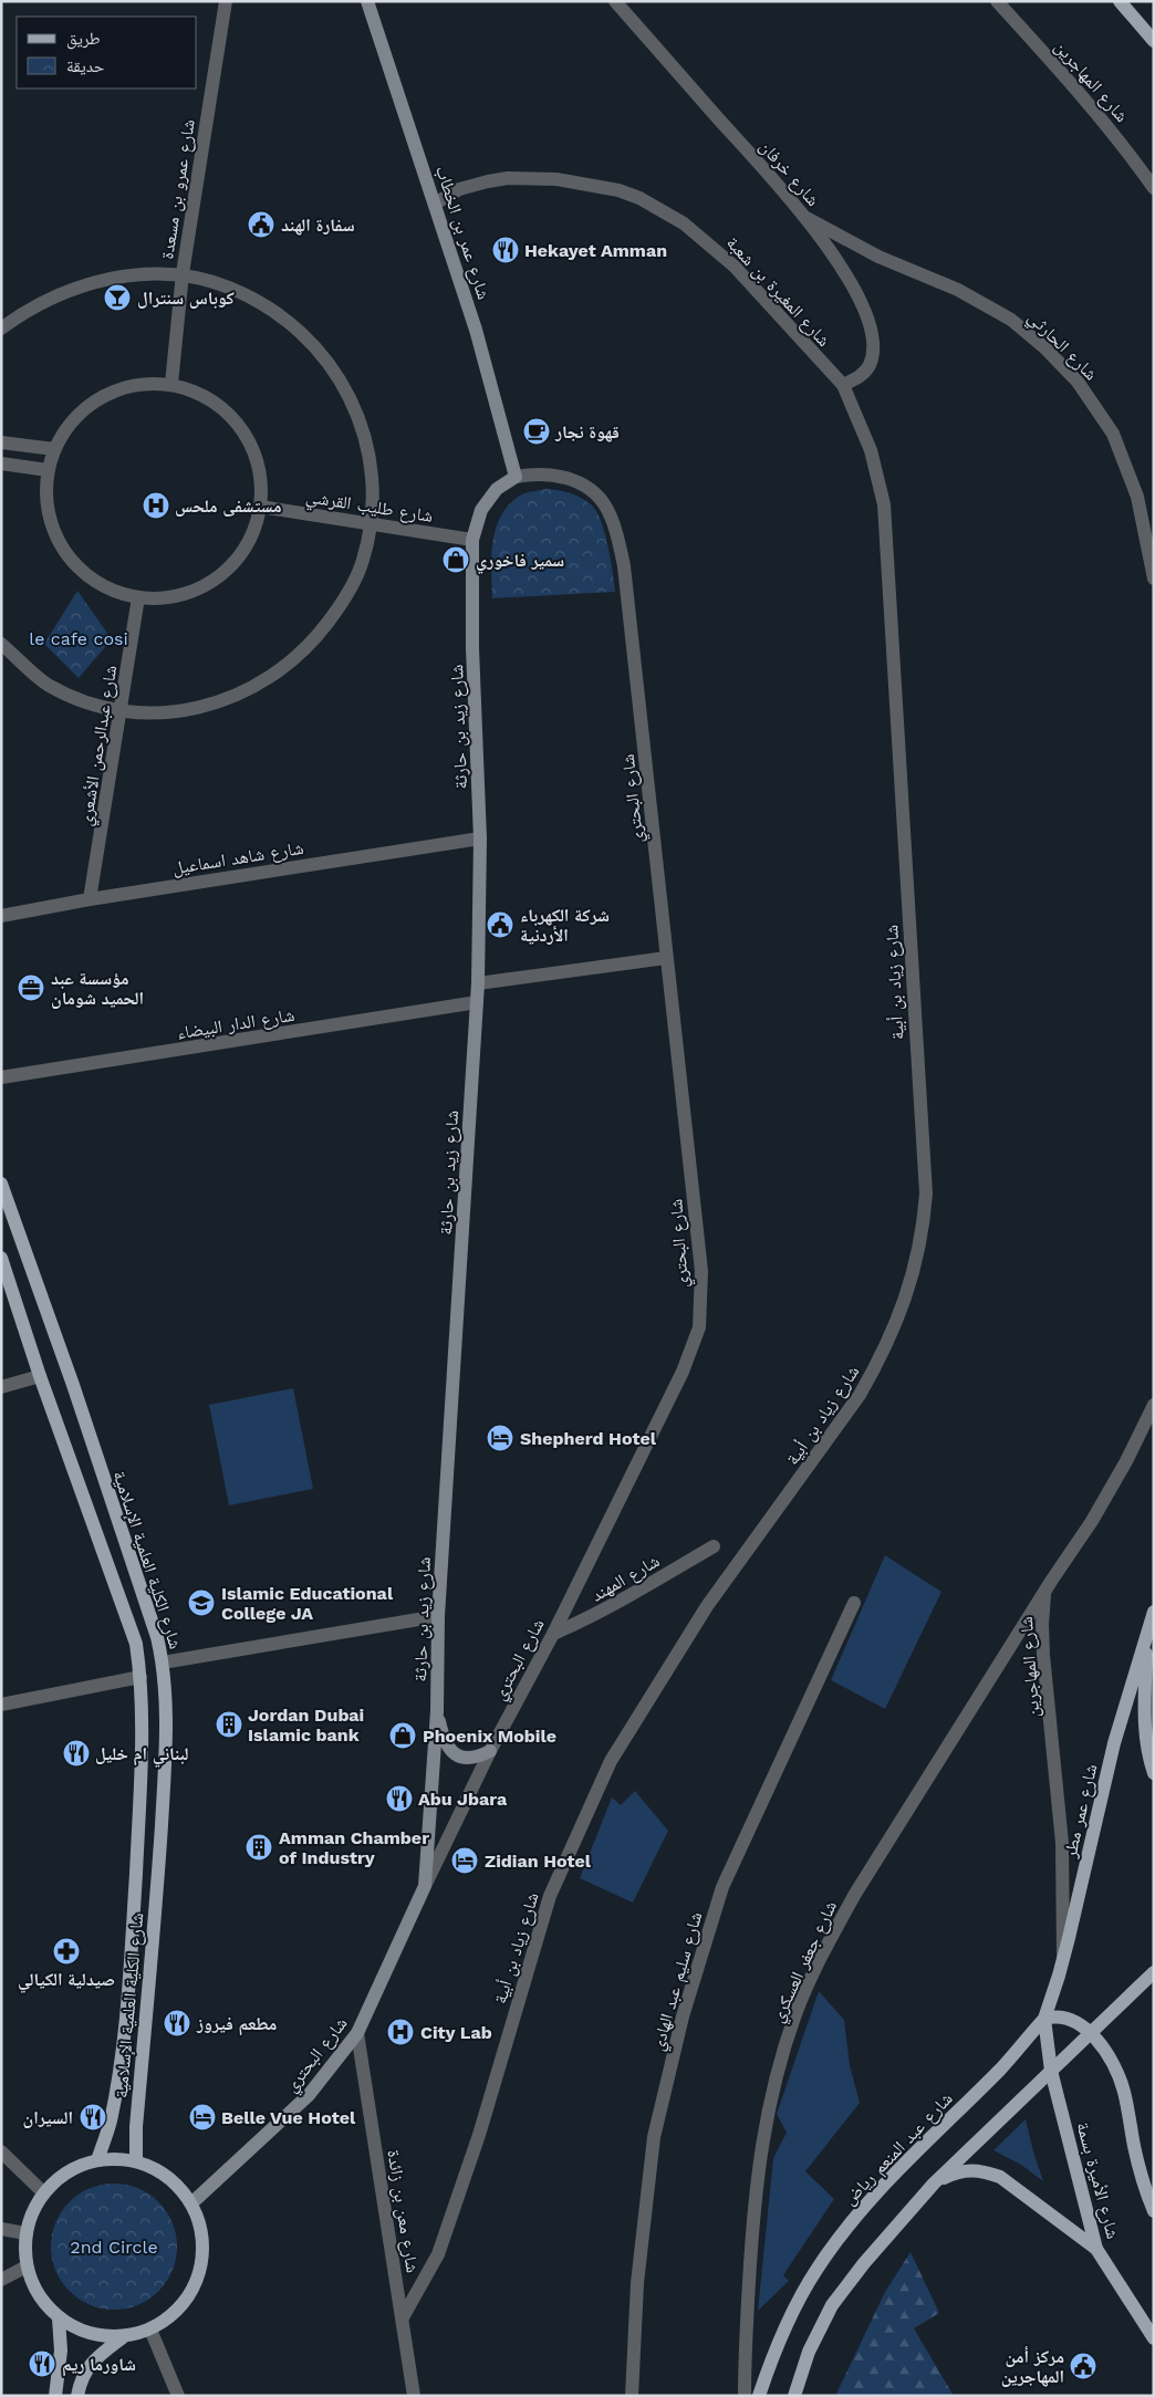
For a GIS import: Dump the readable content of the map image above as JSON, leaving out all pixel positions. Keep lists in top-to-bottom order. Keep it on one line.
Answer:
{"streets":{"main road":["شارع الكلية العلمية الإسلامية","شارع عمر مطر","شارع عبد المنعم رياض","شارع الأميرة بسمة"],"street":["شارع المهاجرين","شارع خرفان","شارع عمرو بن مسعدة","شارع عمر بن الخطاب","شارع المغيرة بن شعبة","شارع الحارثي","شارع طليب القرشي","شارع زيد بن حارثة","شارع عبدالرحمن الأشعري","شارع البحتري","شارع شاهد اسماعيل","شارع زياد بن أبية","شارع الدار البيضاء","شارع المهند","شارع جعفر العسكري","شارع سليم عبد الهادي","شارع معن بن زائدة"]},"crossings":[["شارع المهاجرين","شارع عمر مطر"],["شارع المهاجرين","شارع جعفر العسكري"],["شارع خرفان","شارع المغيرة بن شعبة"],["شارع خرفان","شارع الحارثي"],["شارع خرفان","شارع زياد بن أبية"],["شارع عمر بن الخطاب","شارع المغيرة بن شعبة"],["شارع عمر بن الخطاب","شارع زيد بن حارثة"],["شارع عمر بن الخطاب","شارع البحتري"],["شارع المغيرة بن شعبة","شارع زياد بن أبية"],["شارع طليب القرشي","شارع زيد بن حارثة"],["شارع زيد بن حارثة","شارع البحتري"],["شارع زيد بن حارثة","شارع شاهد اسماعيل"],["شارع زيد بن حارثة","شارع الدار البيضاء"],["شارع عبدالرحمن الأشعري","شارع شاهد اسماعيل"],["شارع البحتري","شارع الكلية العلمية الإسلامية"],["شارع البحتري","شارع المهند"],["شارع البحتري","شارع معن بن زائدة"],["شارع زياد بن أبية","شارع معن بن زائدة"],["شارع عمر مطر","شارع عبد المنعم رياض"],["شارع عمر مطر","شارع الأميرة بسمة"],["شارع عبد المنعم رياض","شارع الأميرة بسمة"]],"parks":["le cafe cosi","2nd Circle"],"places":{"public building":["سفارة الهند","شركة الكهرباء الأردنية","مركز أمن المهاجرين"],"restaurant":["Hekayet Amman","لبناني ام خليل","Abu Jbara","مطعم فيروز","السيران","شاورما ريم"],"bar":["كوباس سنترال"],"cafe":["قهوة نجار"],"hospital":["مستشفى ملحس","City Lab"],"shop":["سمير فاخوري","Phoenix Mobile"],"office":["مؤسسة عبد الحميد شومان"],"hotel":["Shepherd Hotel","Zidian Hotel","Belle Vue Hotel"],"school or university":["Islamic Educational College JA"],"building":["Jordan Dubai Islamic bank","Amman Chamber of Industry"],"pharmacy":["صيدلية الكيالي"]},"legend":["طريق","حديقة"]}
